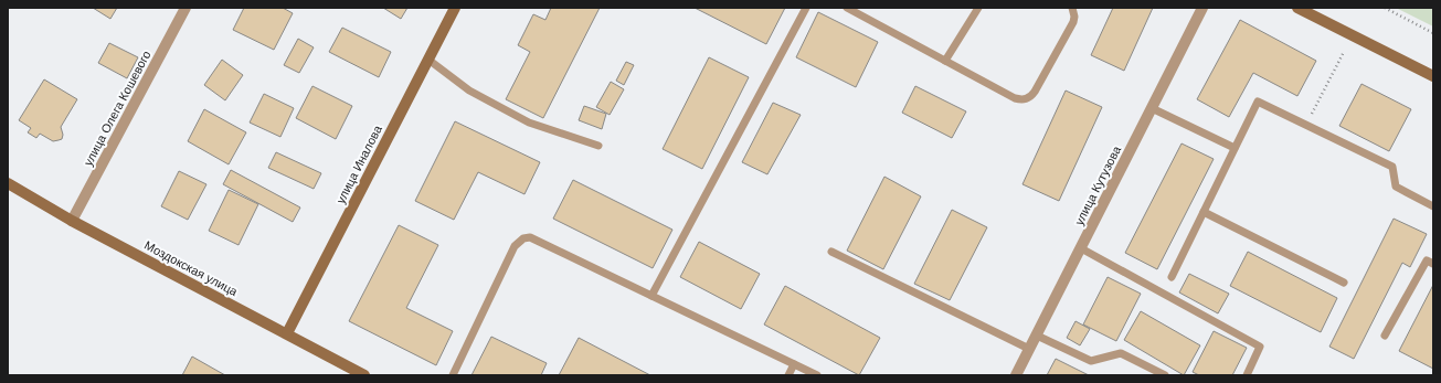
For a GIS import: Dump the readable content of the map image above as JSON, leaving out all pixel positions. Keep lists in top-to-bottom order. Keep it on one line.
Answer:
{"streets":{"street":["улица Олега Кошевого","улица Иналова","улица Кутузова","Моздокская улица"]},"crossings":[["улица Олега Кошевого","Моздокская улица"],["улица Иналова","Моздокская улица"]]}
